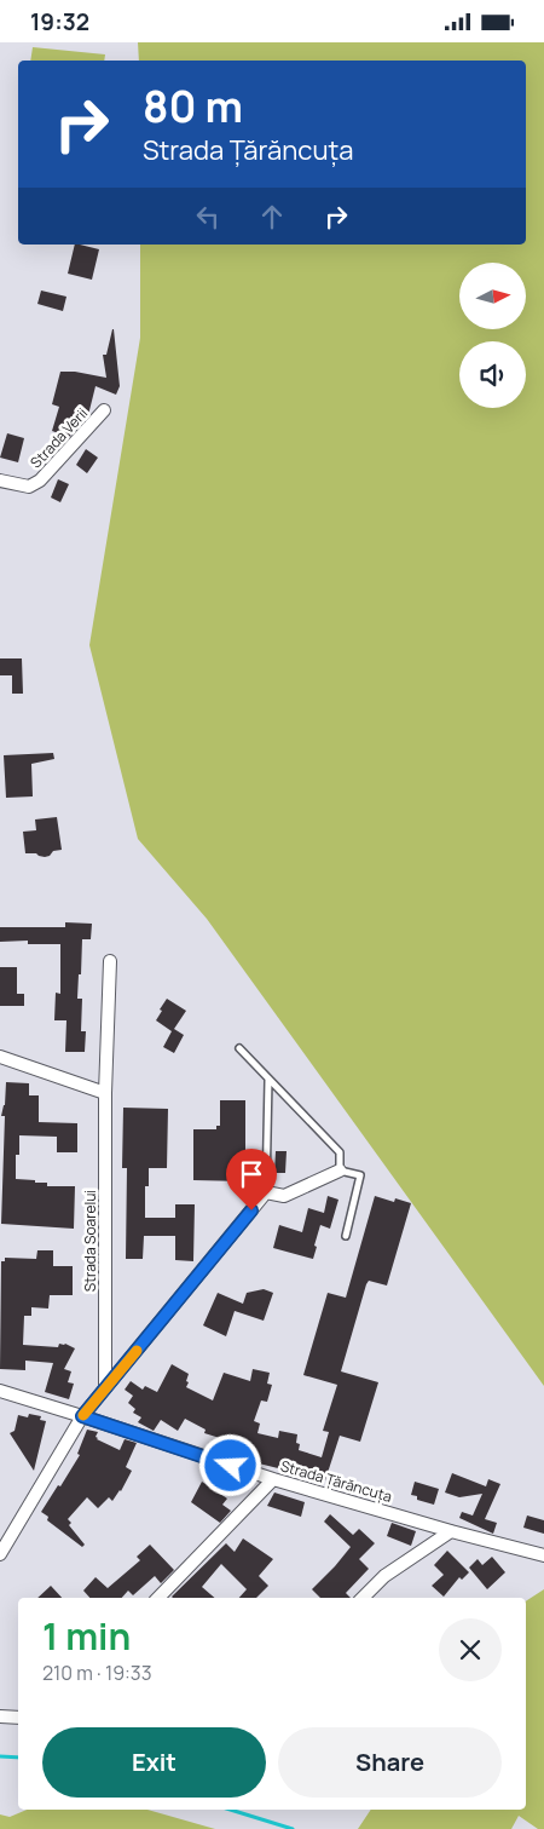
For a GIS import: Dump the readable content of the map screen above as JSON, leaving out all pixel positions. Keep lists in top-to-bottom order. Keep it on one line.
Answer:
{"streets":{"street":["Strada Verii","Strada Soarelui","Strada Țărăncuța"]},"north":"right","page":{"status":"19:32","turn":["80 m","Strada Țărăncuța"],"heading":["1 min","210 m · 19:33"],"buttons":["Exit","Share"]}}
